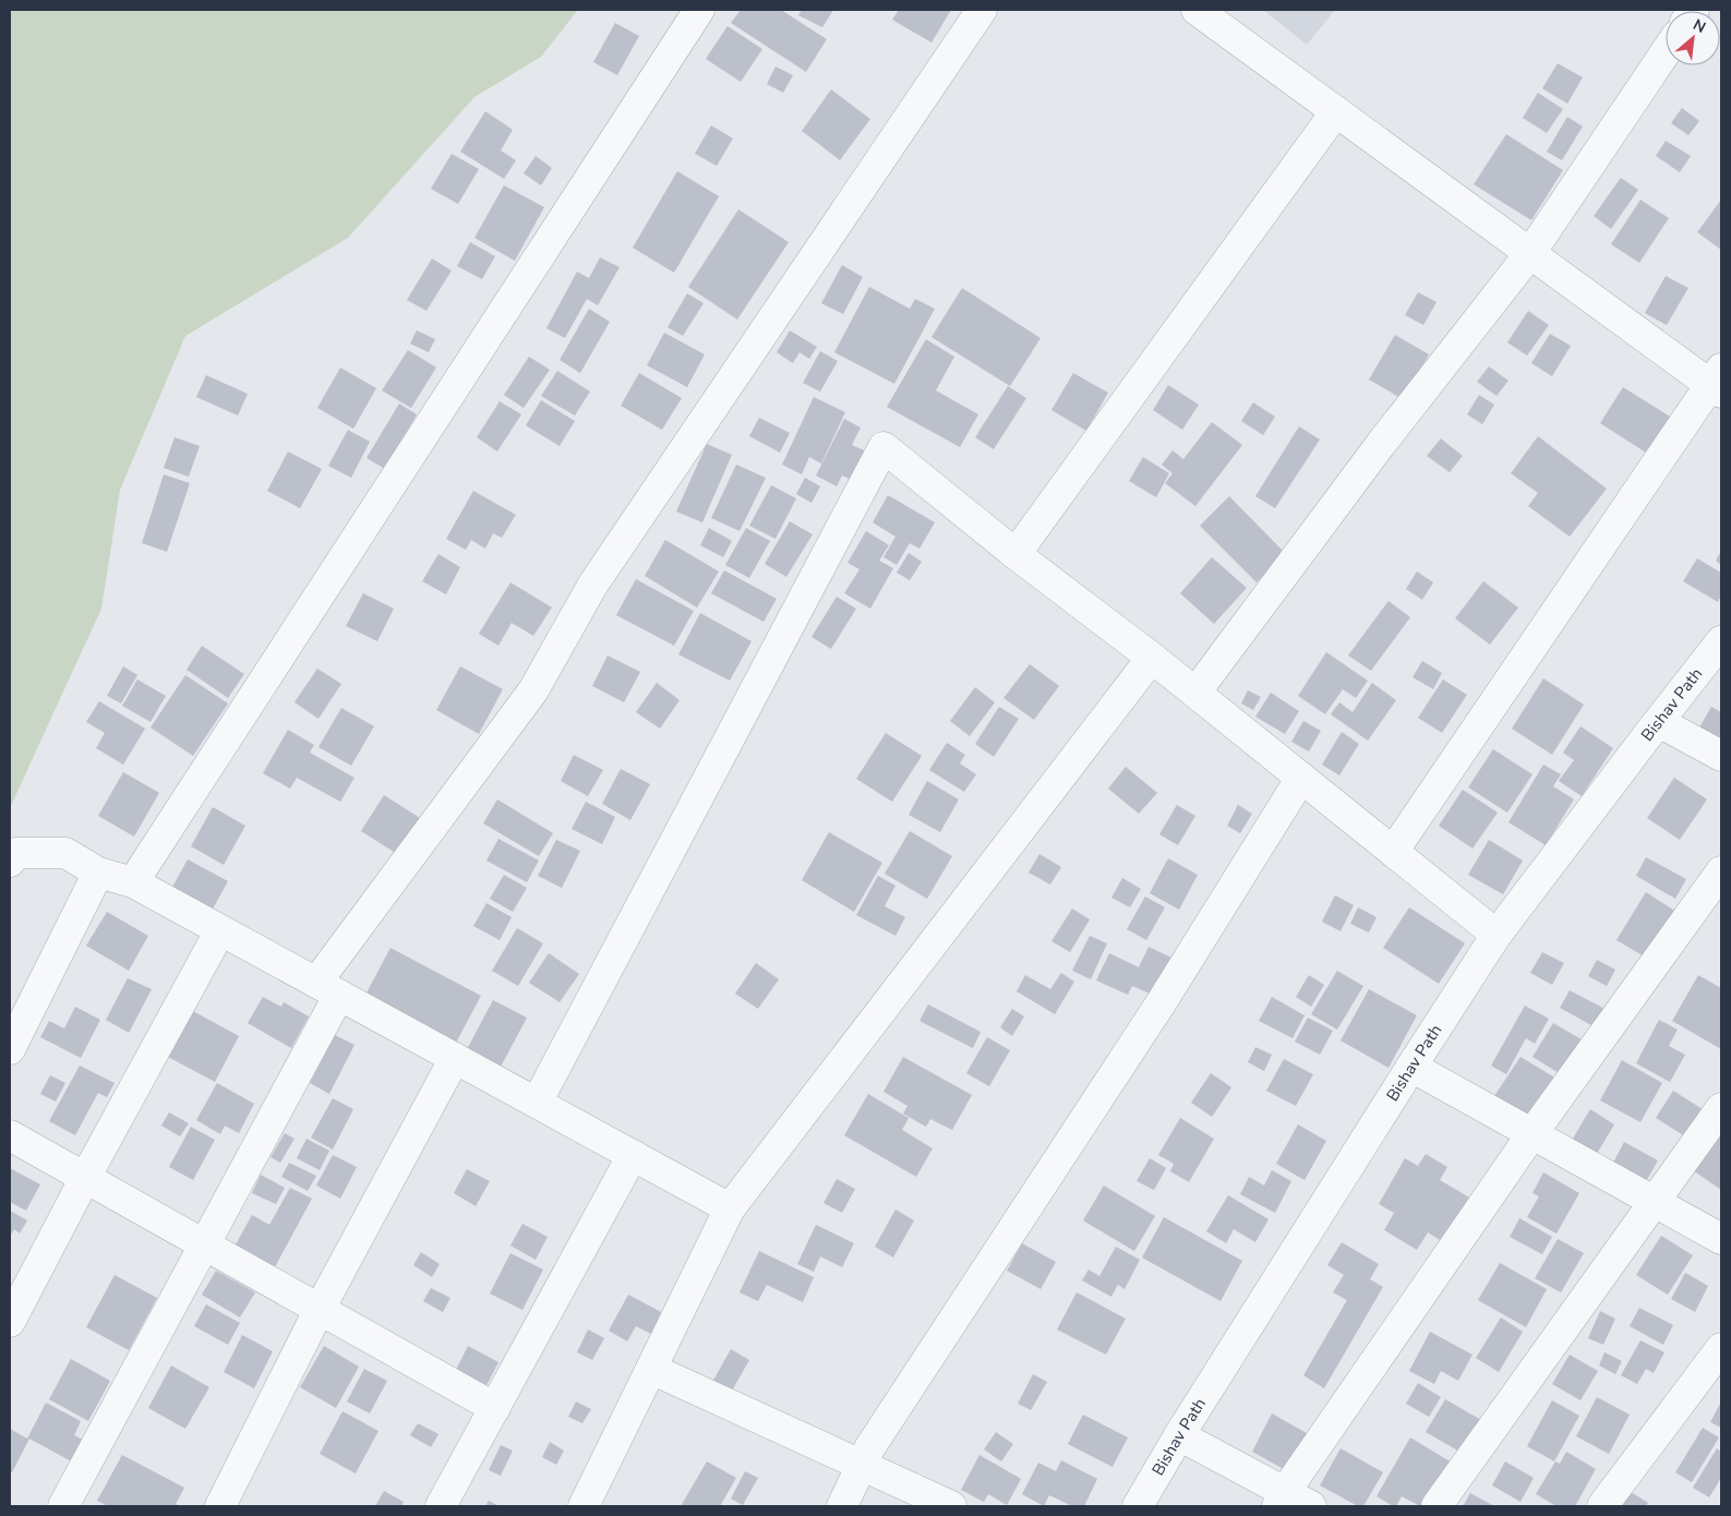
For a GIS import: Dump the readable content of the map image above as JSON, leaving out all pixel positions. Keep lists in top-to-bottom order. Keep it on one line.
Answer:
{"streets":{"street":["Bishav Path"]},"north":"top right"}
